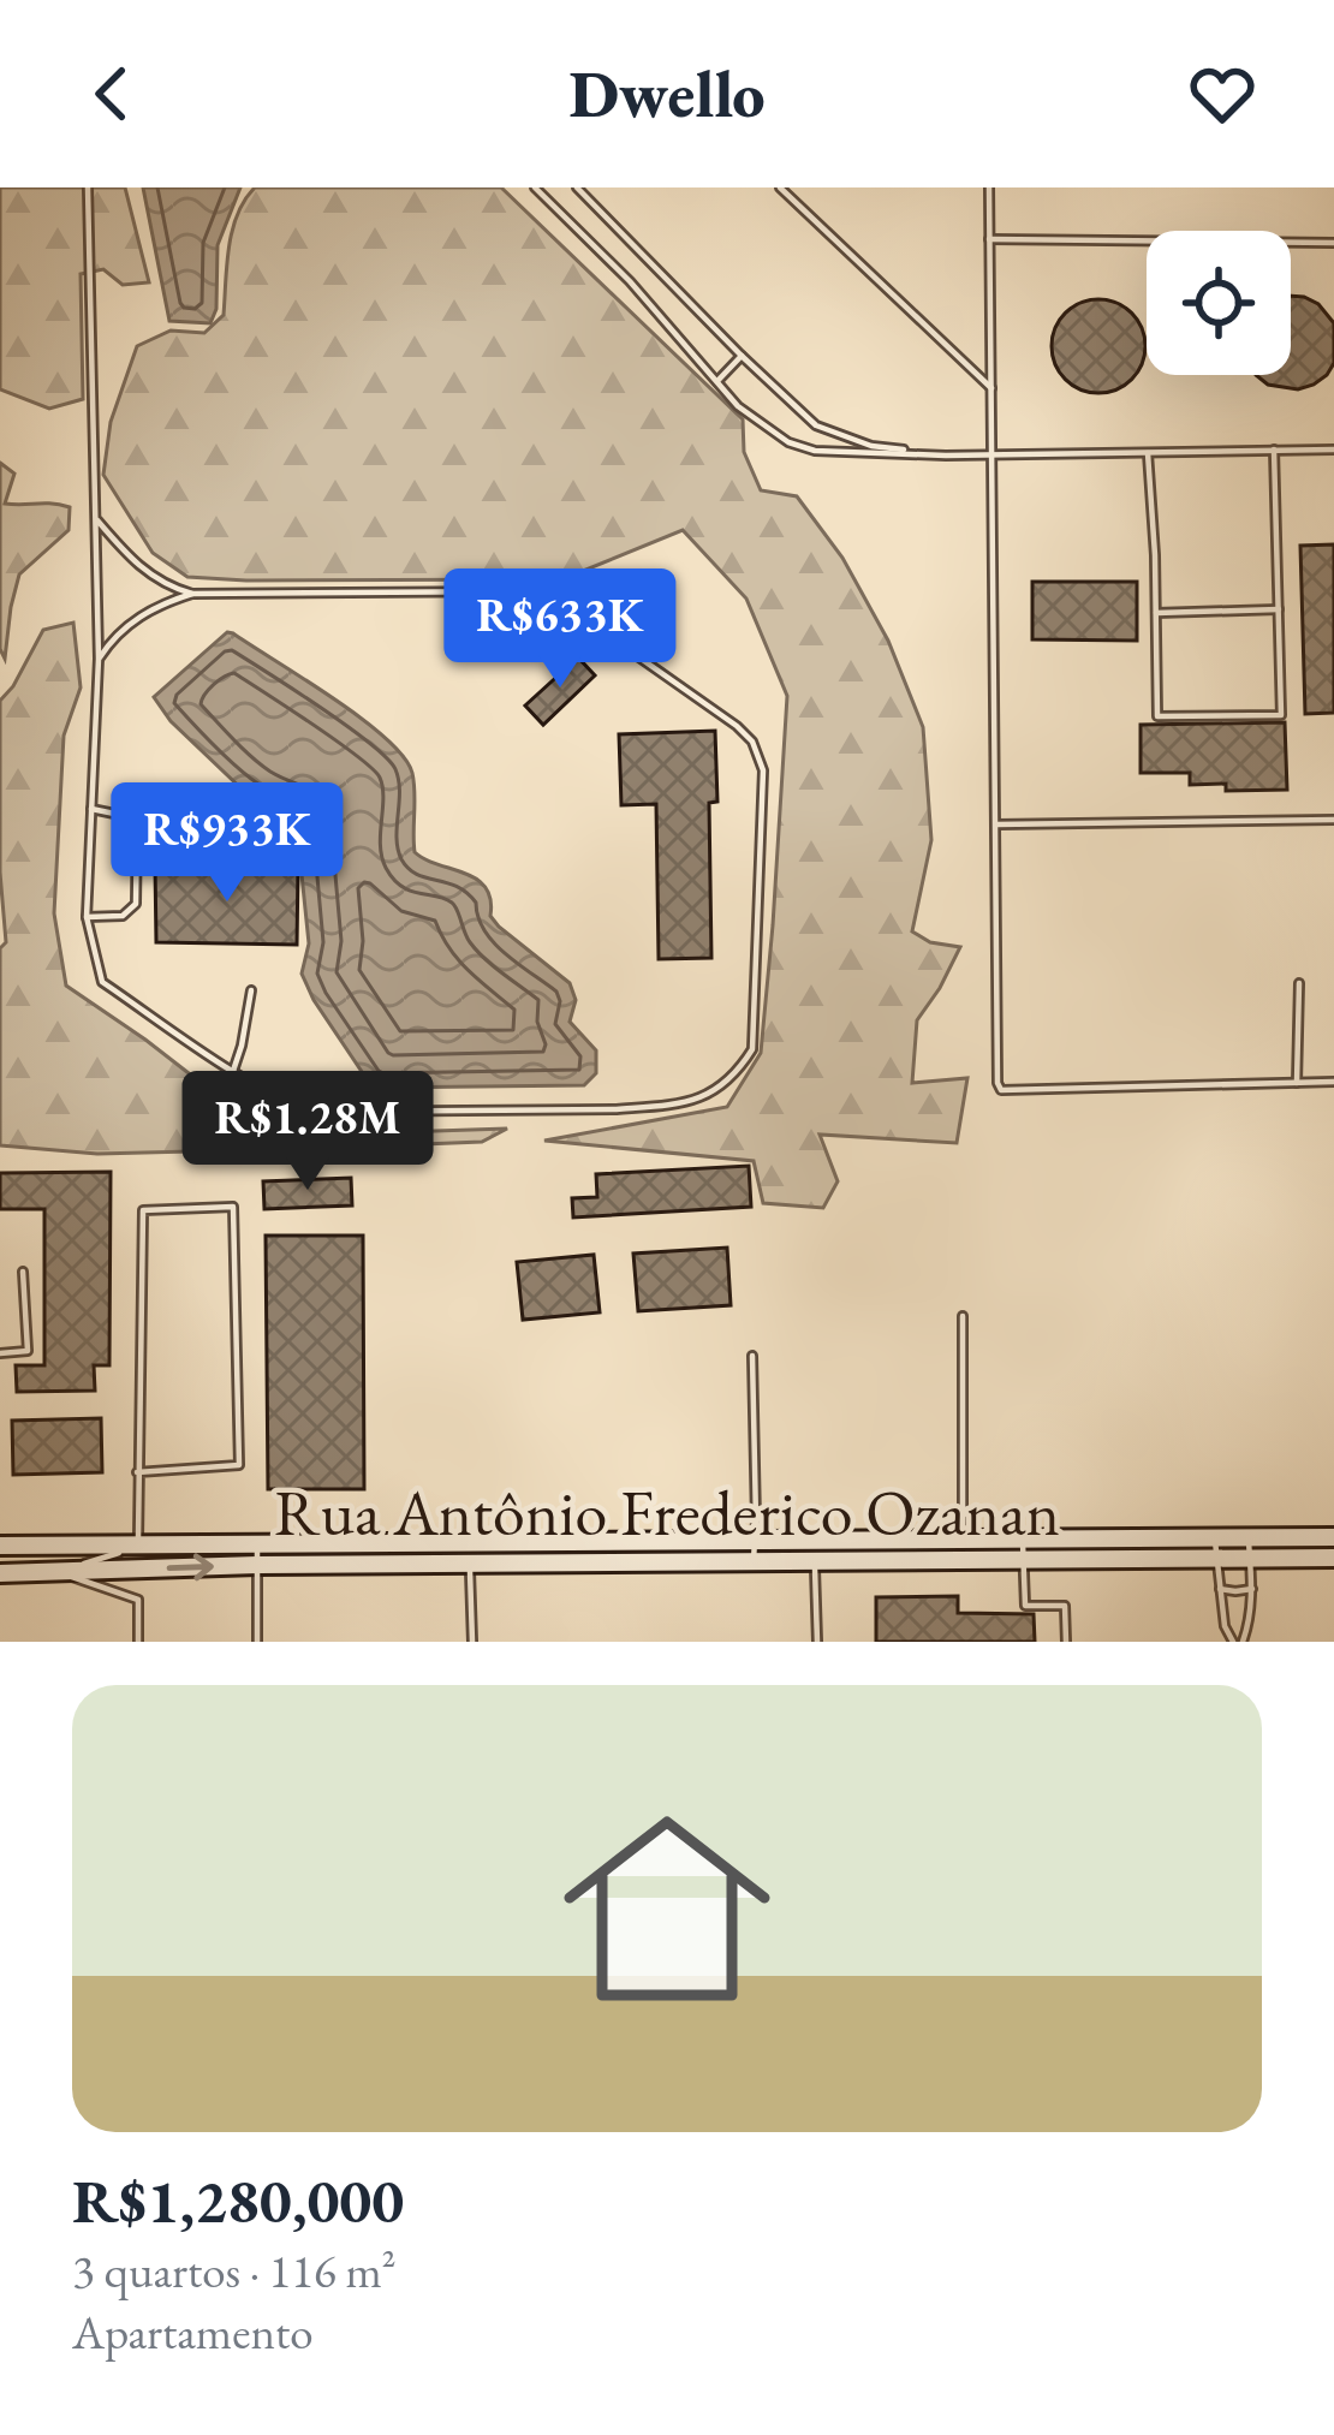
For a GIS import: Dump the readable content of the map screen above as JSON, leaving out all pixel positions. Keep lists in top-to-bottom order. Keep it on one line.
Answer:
{"streets":{"main road":["Rua Antônio Frederico Ozanan"]},"page":{"header":"Dwello","price":["R$633K","R$933K","R$1.28M"],"list":[{"name":"R$1,280,000","note":"3 quartos · 116 m² · Apartamento"}]}}
